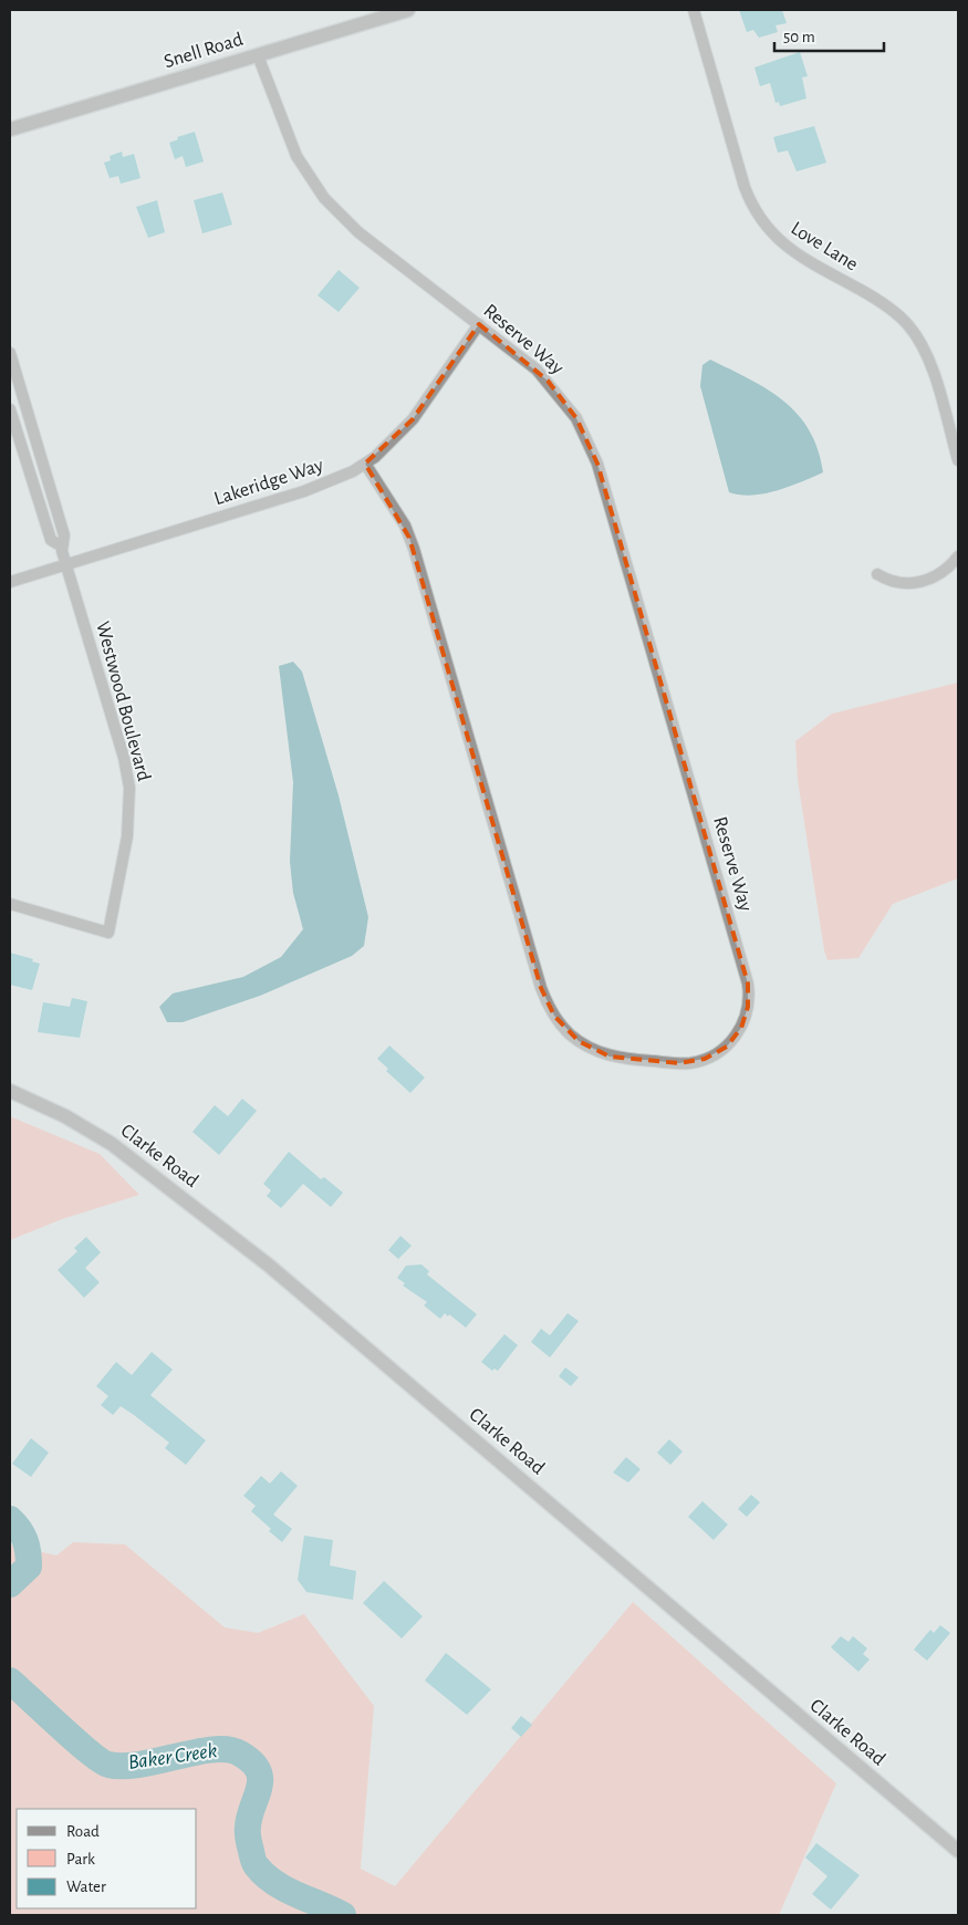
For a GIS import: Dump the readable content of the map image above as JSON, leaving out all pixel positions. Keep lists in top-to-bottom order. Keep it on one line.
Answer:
{"streets":{"street":["Snell Road","Love Lane","Reserve Way","Lakeridge Way","Westwood Boulevard","Clarke Road"]},"crossings":[["Snell Road","Reserve Way"],["Reserve Way","Lakeridge Way"],["Lakeridge Way","Westwood Boulevard"]],"water":["Baker Creek"],"legend":["Road","Park","Water"],"scale_bar":"50 m"}
